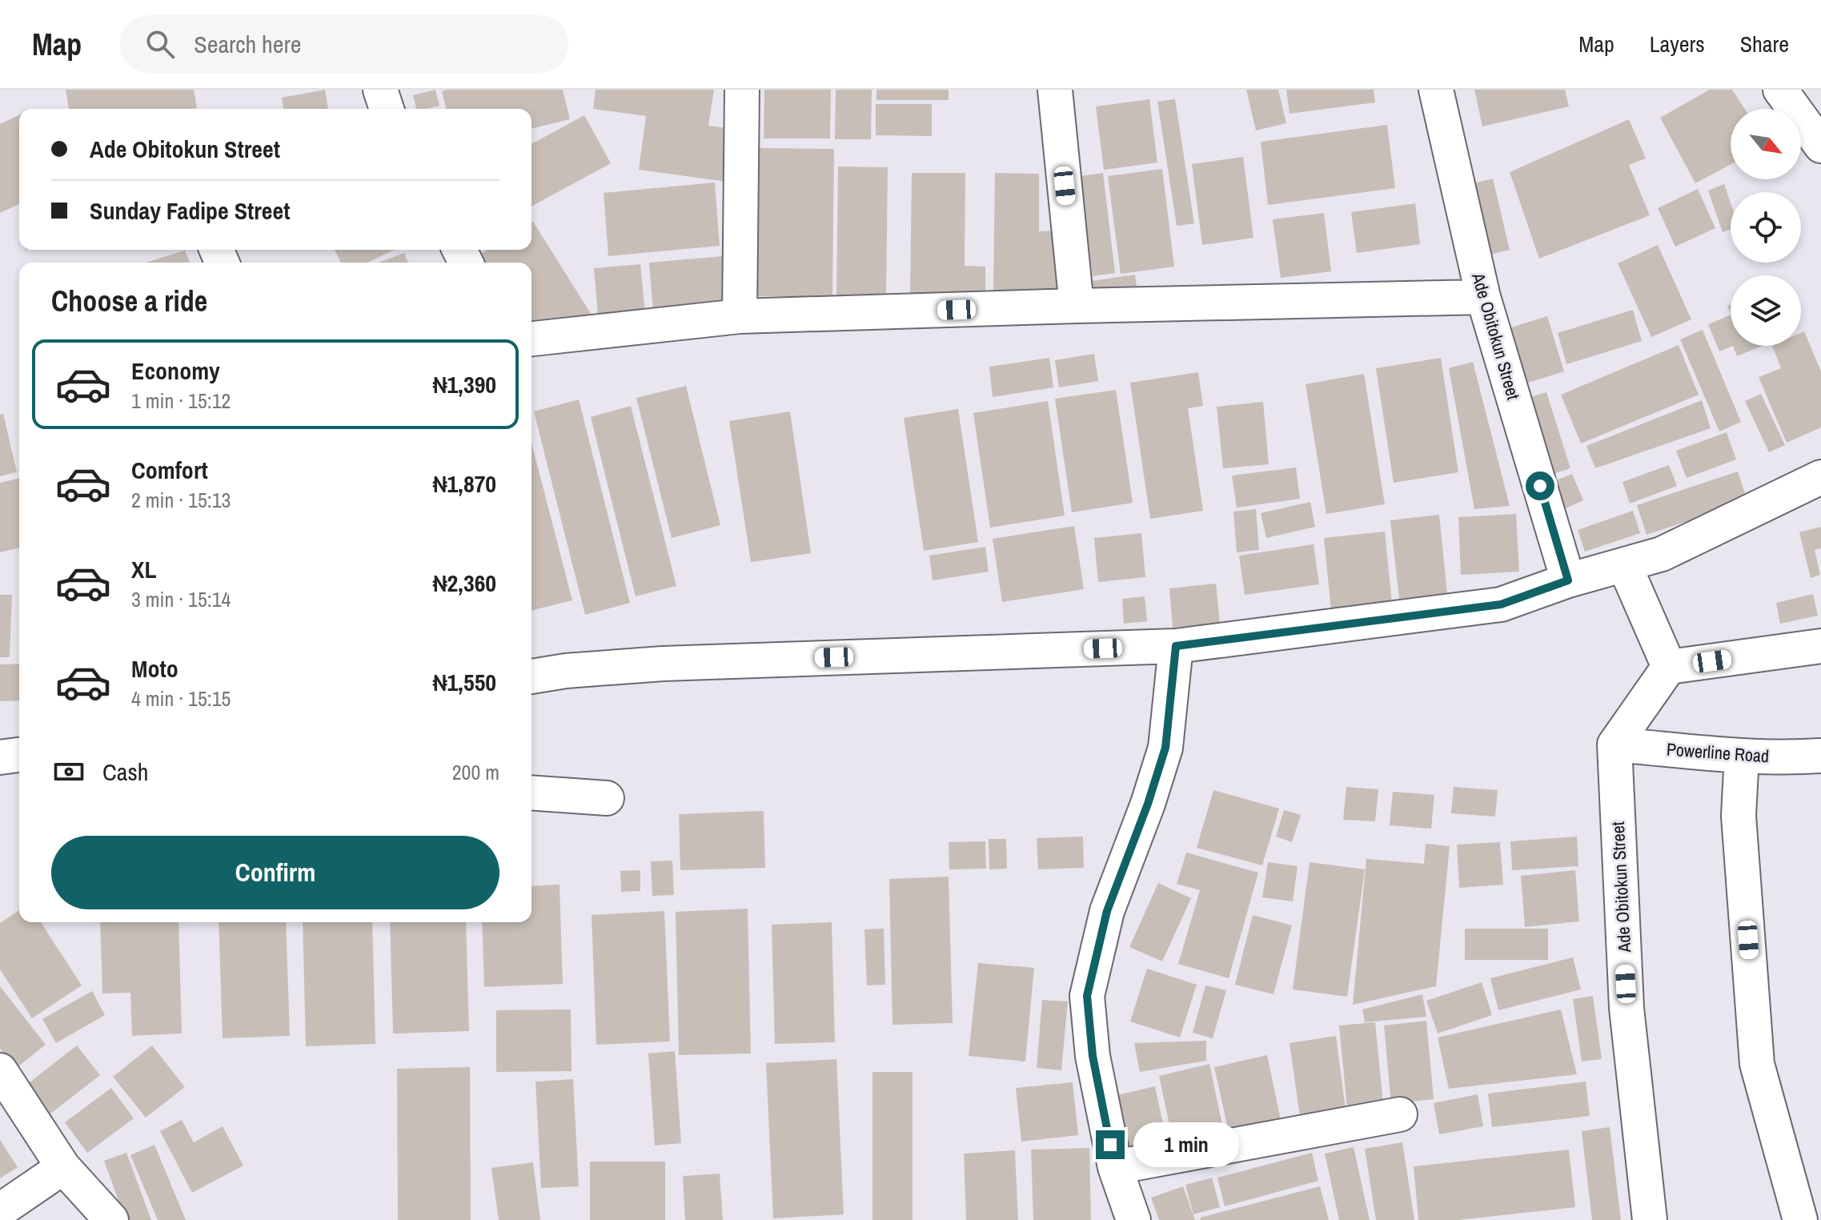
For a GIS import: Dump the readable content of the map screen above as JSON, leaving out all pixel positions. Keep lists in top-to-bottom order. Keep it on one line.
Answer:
{"streets":{"street":["Ade Obitokun Street","Powerline Road"]},"crossings":[["Ade Obitokun Street","Powerline Road"]],"north":"bottom right","page":{"header":"Map","search":"Search here","nav":["Map","Layers","Share"],"banner":["Ade Obitokun Street","Sunday Fadipe Street"],"heading":"Choose a ride","list":[{"name":"Economy","note":"1 min · 15:12","value":"₦1,390"},{"name":"Comfort","note":"2 min · 15:13","value":"₦1,870"},{"name":"XL","note":"3 min · 15:14","value":"₦2,360"},{"name":"Moto","note":"4 min · 15:15","value":"₦1,550"}],"pay":["Cash","200 m"],"buttons":"Confirm","bubble":"1 min"}}
